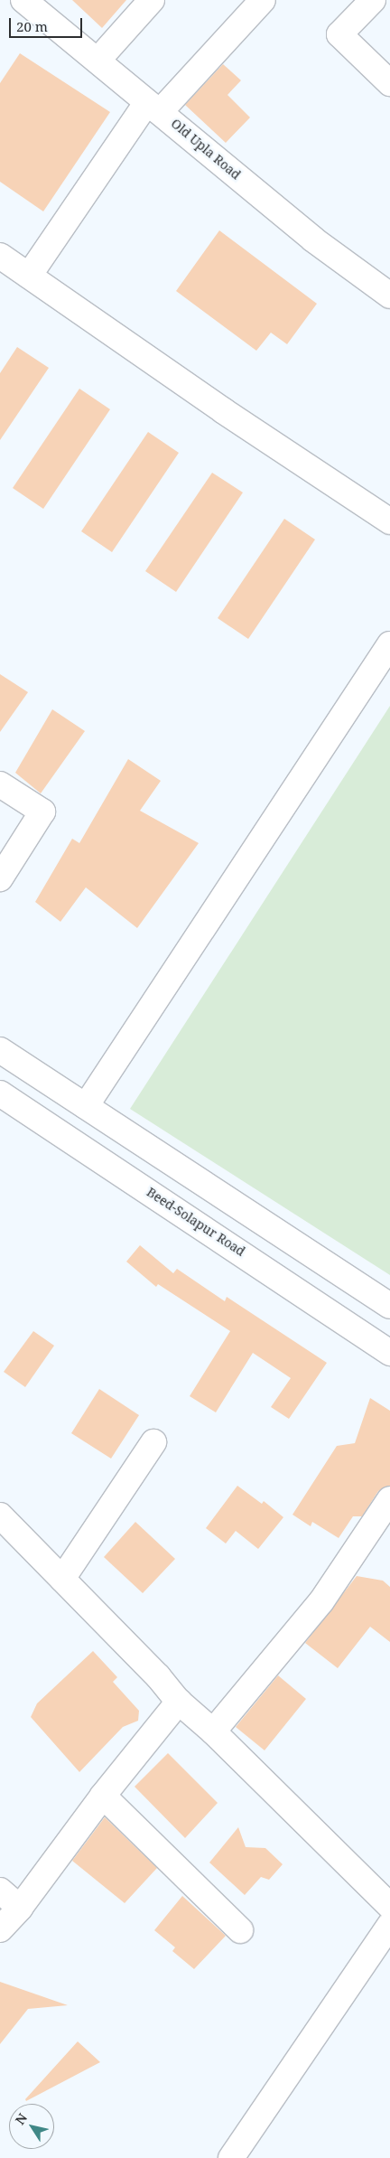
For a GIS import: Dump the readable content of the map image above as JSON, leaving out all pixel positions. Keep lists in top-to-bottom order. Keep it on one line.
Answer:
{"streets":{"street":["Old Upla Road","Beed-Solapur Road"]},"scale_bar":"20 m","north":"top left"}
